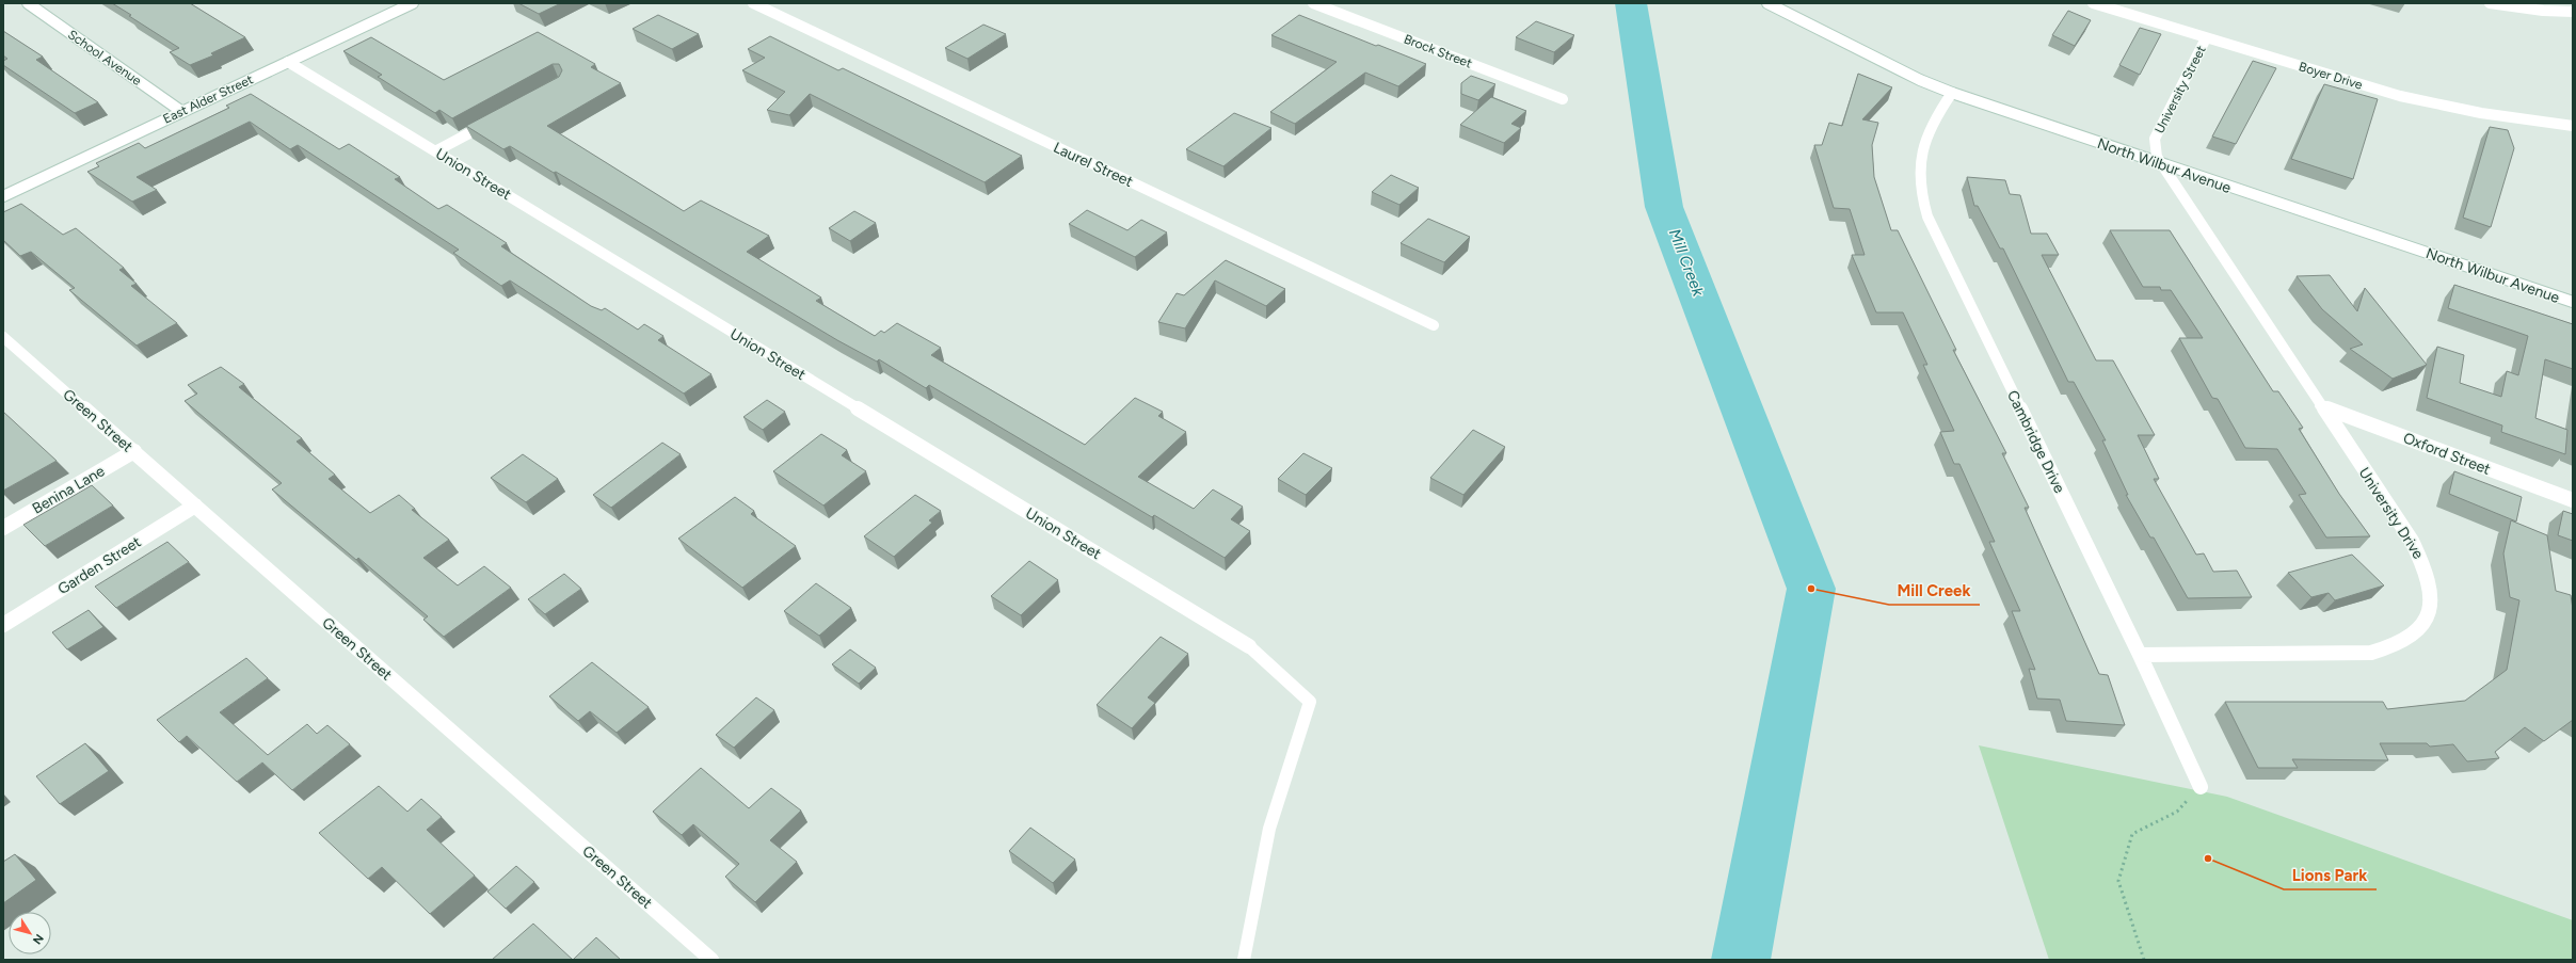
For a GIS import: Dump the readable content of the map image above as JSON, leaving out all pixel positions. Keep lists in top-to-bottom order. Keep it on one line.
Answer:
{"streets":{"street":["Brock Street","School Avenue","Boyer Drive","University Street","East Alder Street","Laurel Street","North Wilbur Avenue","Union Street","Green Street","Cambridge Drive","Oxford Street","Benina Lane","University Drive","Garden Street"]},"crossings":[["School Avenue","East Alder Street"],["Boyer Drive","University Street"],["University Street","North Wilbur Avenue"],["University Street","University Drive"],["East Alder Street","Union Street"],["North Wilbur Avenue","Cambridge Drive"],["North Wilbur Avenue","University Drive"],["Green Street","Benina Lane"],["Green Street","Garden Street"],["Cambridge Drive","University Drive"],["Oxford Street","University Drive"]],"water":["Mill Creek"],"places":["Mill Creek","Lions Park"],"north":"bottom right"}
